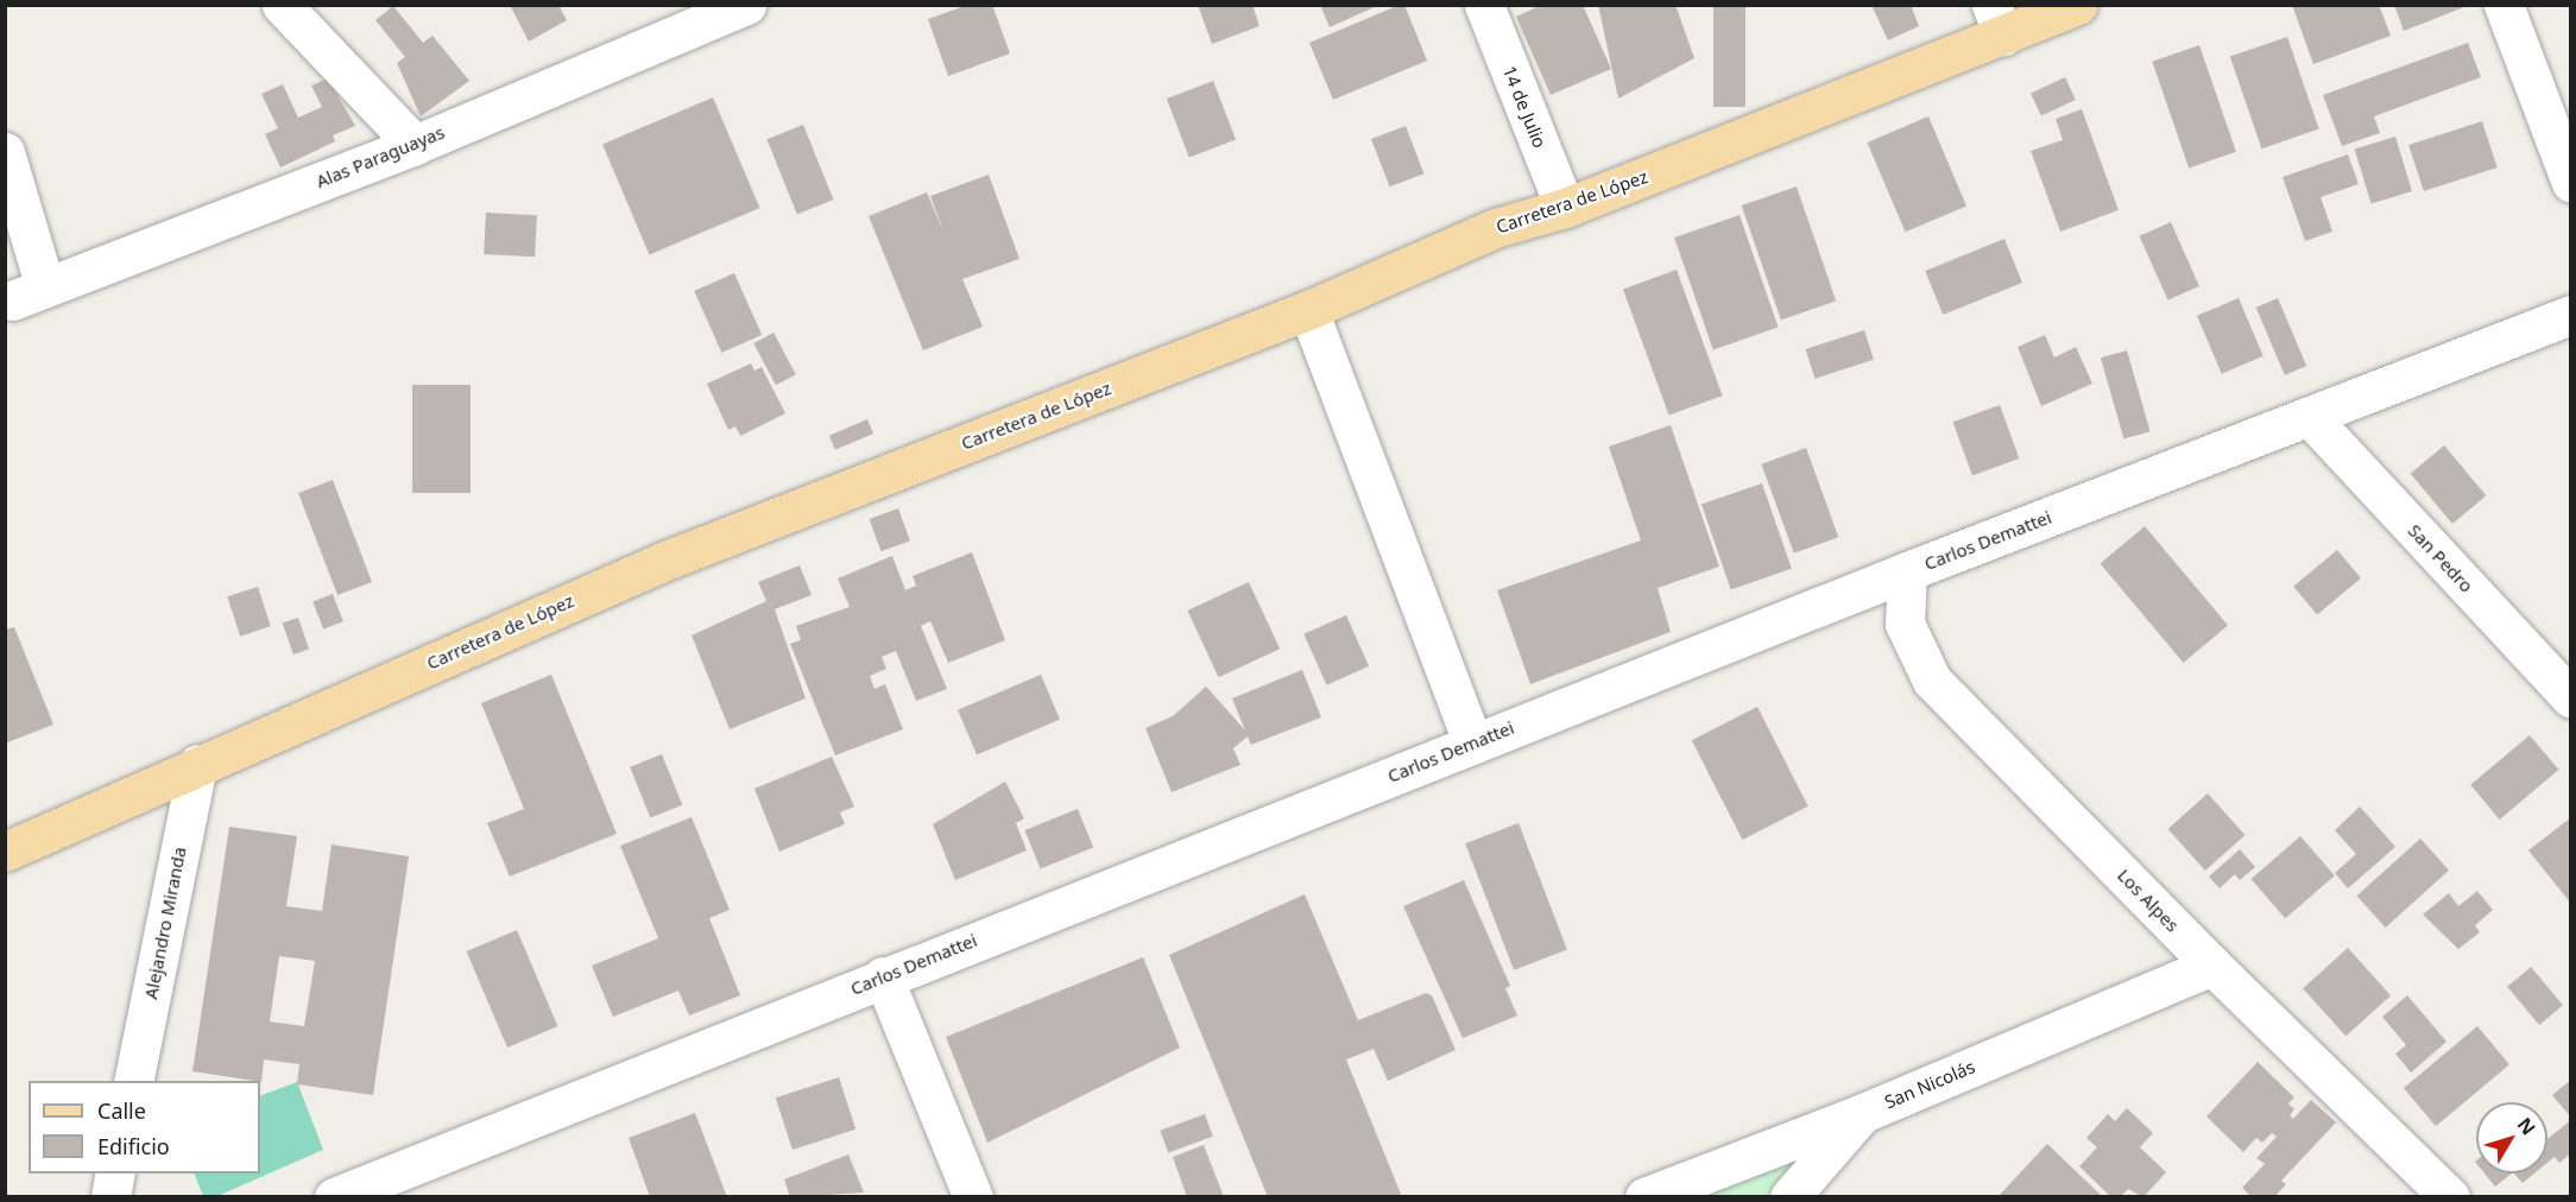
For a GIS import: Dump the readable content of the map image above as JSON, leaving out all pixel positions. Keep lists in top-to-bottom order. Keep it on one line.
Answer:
{"streets":{"main road":["Carretera de López"],"street":["14 de Julio","Alas Paraguayas","Carlos Demattei","San Pedro","Los Alpes","Alejandro Miranda","San Nicolás"]},"crossings":[["14 de Julio","Carretera de López"],["Carretera de López","Alejandro Miranda"],["Carlos Demattei","San Pedro"],["Carlos Demattei","Los Alpes"],["Los Alpes","San Nicolás"]],"legend":["Calle","Edificio"],"north":"top right"}
